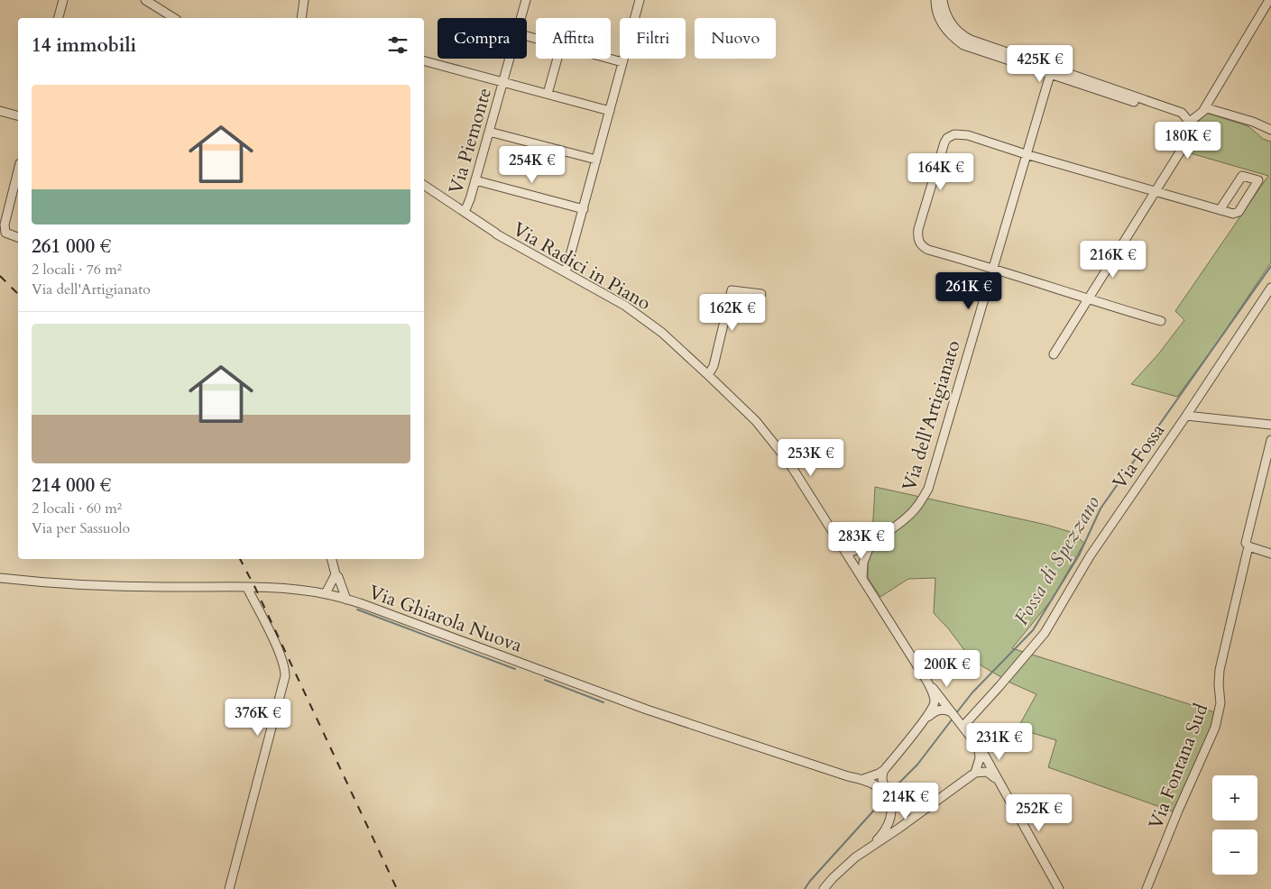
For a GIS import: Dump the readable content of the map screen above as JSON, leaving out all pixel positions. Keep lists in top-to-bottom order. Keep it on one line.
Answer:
{"streets":{"street":["Via Piemonte","Via Radici in Piano","Via dell'Artigianato","Via Fossa","Via Ghiarola Nuova","Via Fontana Sud"]},"crossings":[["Via Radici in Piano","Via dell'Artigianato"],["Via Fossa","Via Ghiarola Nuova"]],"water":["Fossa di Spezzano"],"page":{"chip":["Compra","Affitta","Filtri","Nuovo"],"heading":"14 immobili","price":["425K €","180K €","254K €","164K €","216K €","261K €","162K €","253K €","283K €","200K €","376K €","231K €","214K €","252K €"],"list":[{"name":"261 000 €","note":"2 locali · 76 m² · Via dell'Artigianato"},{"name":"214 000 €","note":"2 locali · 60 m² · Via per Sassuolo"}],"map_buttons":["+","−"]}}
